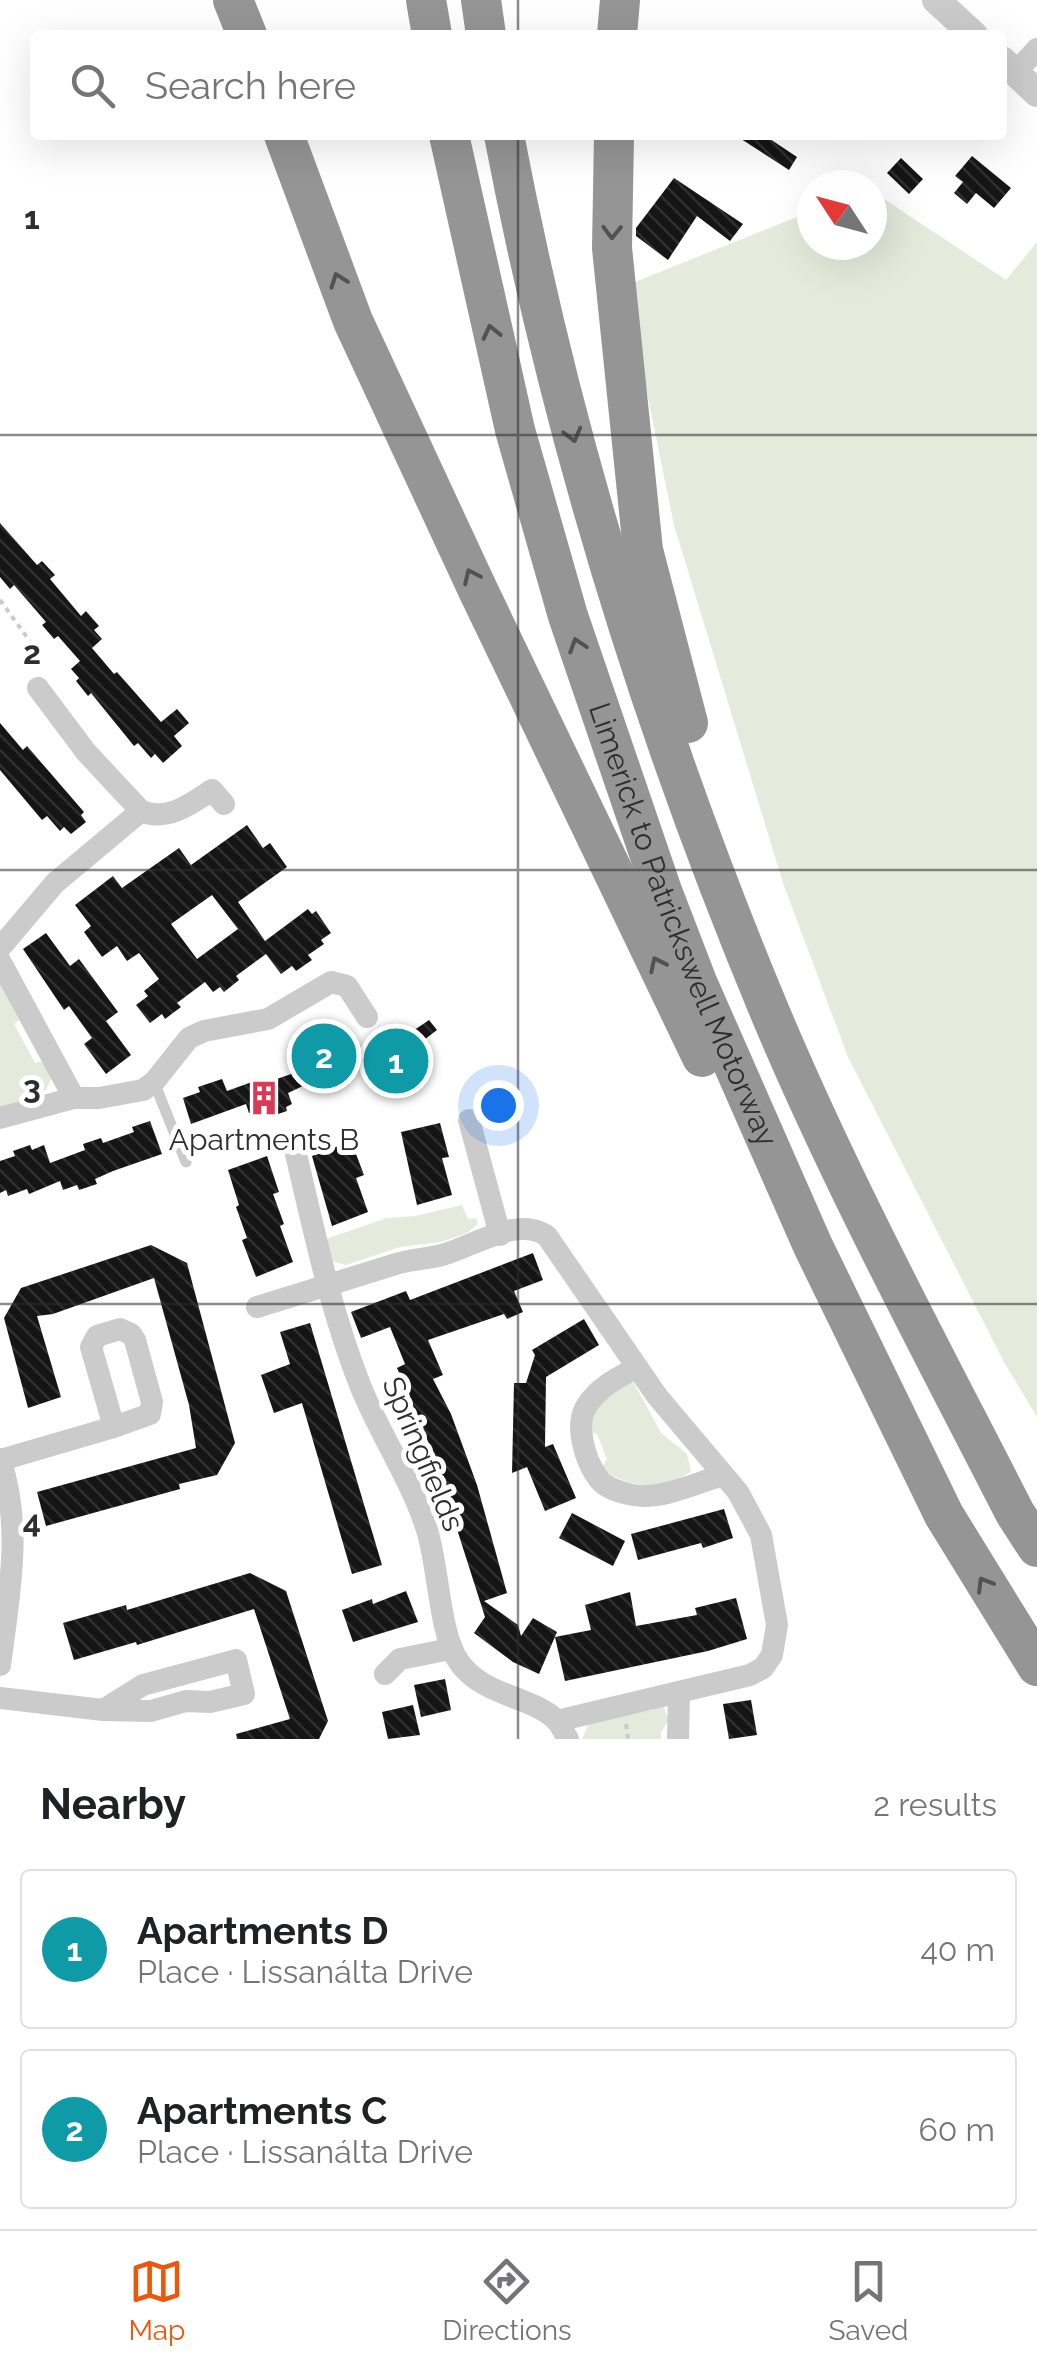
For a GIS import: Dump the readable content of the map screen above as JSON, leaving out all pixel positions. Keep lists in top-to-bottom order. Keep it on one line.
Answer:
{"streets":{"highway":["Limerick to Patrickswell Motorway"],"street":["Springfields"]},"places":{"building":["Apartments B"]},"north":"top left","page":{"search":"Search here","pins":["2","1"],"heading":["Nearby","2 results"],"list":[{"mark":"1","name":"Apartments D","note":"Place · Lissanálta Drive","value":"40 m"},{"mark":"2","name":"Apartments C","note":"Place · Lissanálta Drive","value":"60 m"}],"nav":["Map","Directions","Saved"]},"grid":{"rows":["1","2","3","4"]}}
